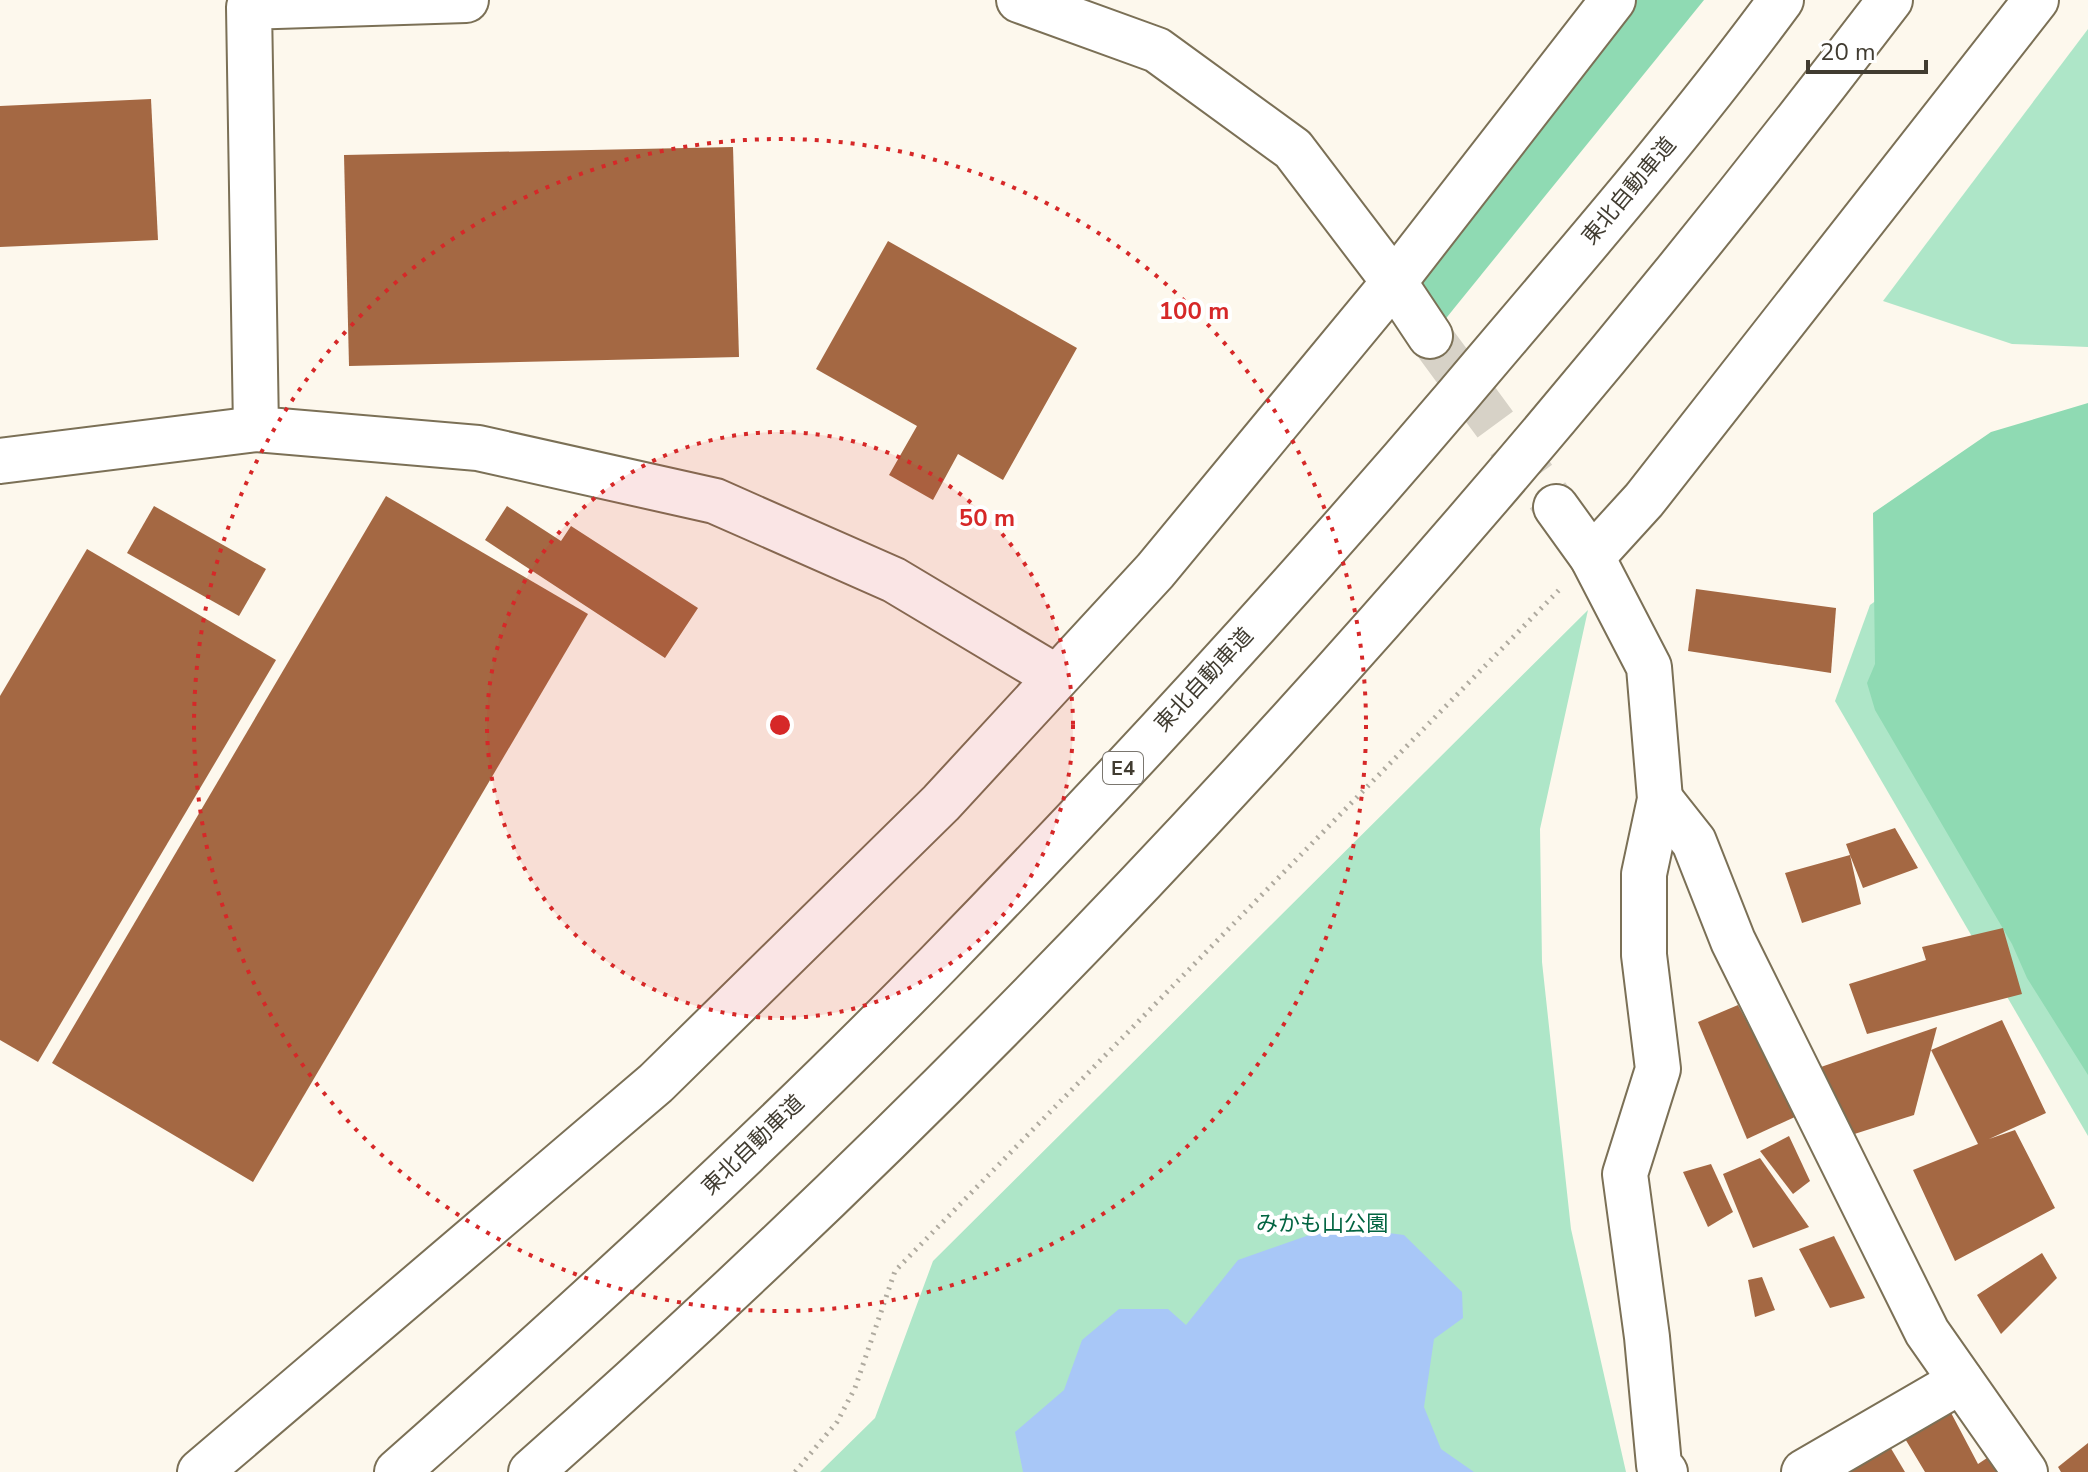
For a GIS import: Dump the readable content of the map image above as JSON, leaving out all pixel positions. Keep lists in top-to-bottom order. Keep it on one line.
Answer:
{"streets":{"main road":["東北自動車道","E4"]},"parks":["みかも山公園"],"scale_bar":"20 m","rings":["100 m","50 m"]}
